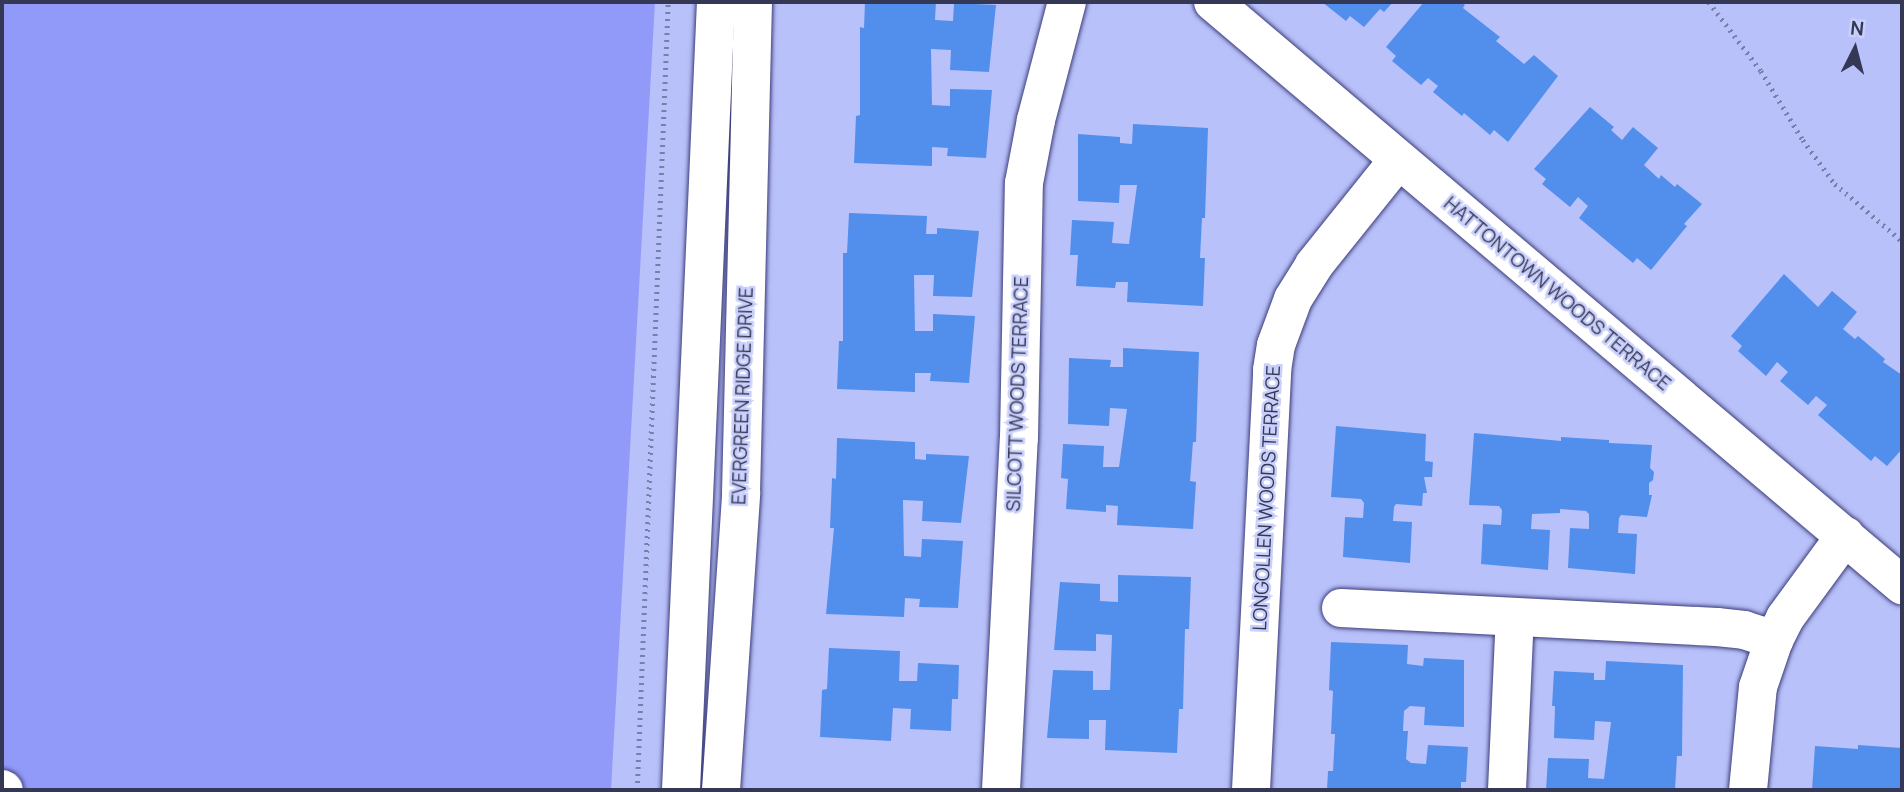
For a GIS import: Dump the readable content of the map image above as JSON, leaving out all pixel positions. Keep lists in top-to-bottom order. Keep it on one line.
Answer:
{"streets":{"street":["HATTONTOWN WOODS TERRACE","SILCOTT WOODS TERRACE","EVERGREEN RIDGE DRIVE","LONGOLLEN WOODS TERRACE"]},"crossings":[["HATTONTOWN WOODS TERRACE","LONGOLLEN WOODS TERRACE"]],"north":"top"}
